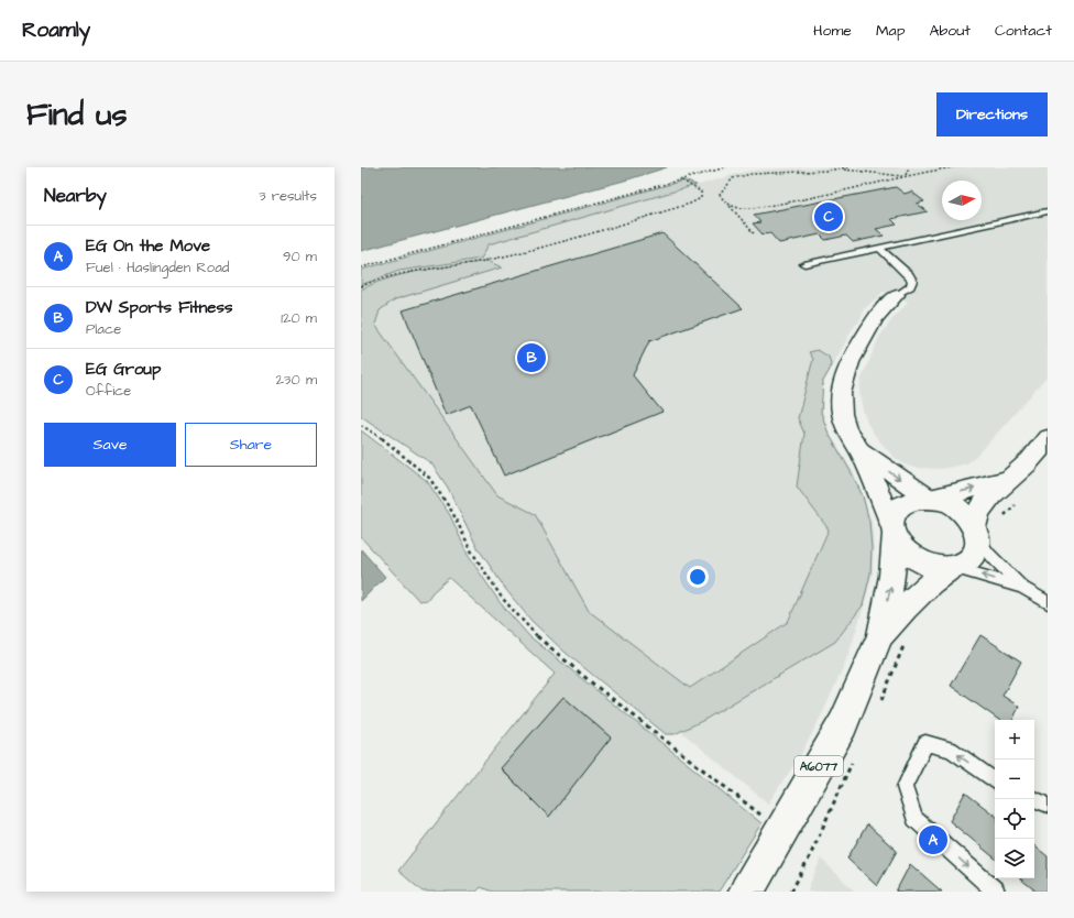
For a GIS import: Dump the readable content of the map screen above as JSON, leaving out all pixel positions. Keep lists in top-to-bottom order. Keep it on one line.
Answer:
{"streets":{"highway":["A6077"]},"north":"right","page":{"header":"Roamly","nav":["Home","Map","About","Contact"],"buttons":["Directions",["Save","Share"]],"title":"Find us","heading":["Nearby","3 results"],"pins":["C","B","A"],"list":[{"mark":"A","name":"EG On the Move","note":"Fuel · Haslingden Road","value":"90 m"},{"mark":"B","name":"DW Sports Fitness","note":"Place","value":"120 m"},{"mark":"C","name":"EG Group","note":"Office","value":"230 m"}],"map_buttons":["+","−"]}}
